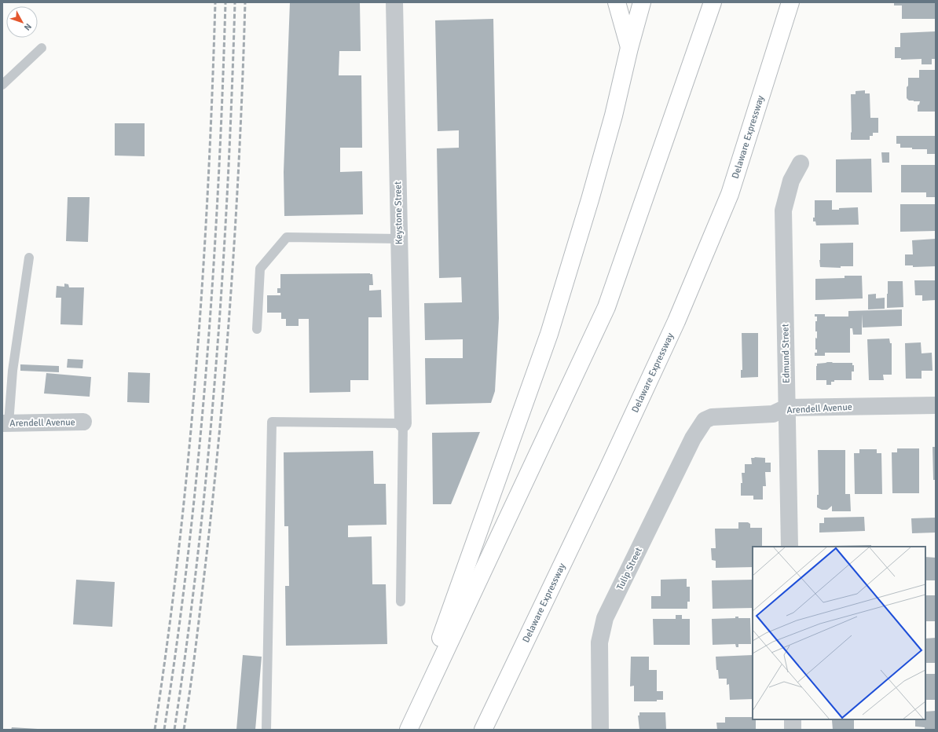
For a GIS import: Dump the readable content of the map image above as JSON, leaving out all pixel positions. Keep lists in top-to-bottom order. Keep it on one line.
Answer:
{"streets":{"highway":["Delaware Expressway"],"street":["Keystone Street","Edmund Street","Arendell Avenue","Tulip Street"]},"crossings":[["Edmund Street","Arendell Avenue"],["Arendell Avenue","Tulip Street"]],"north":"bottom right"}
